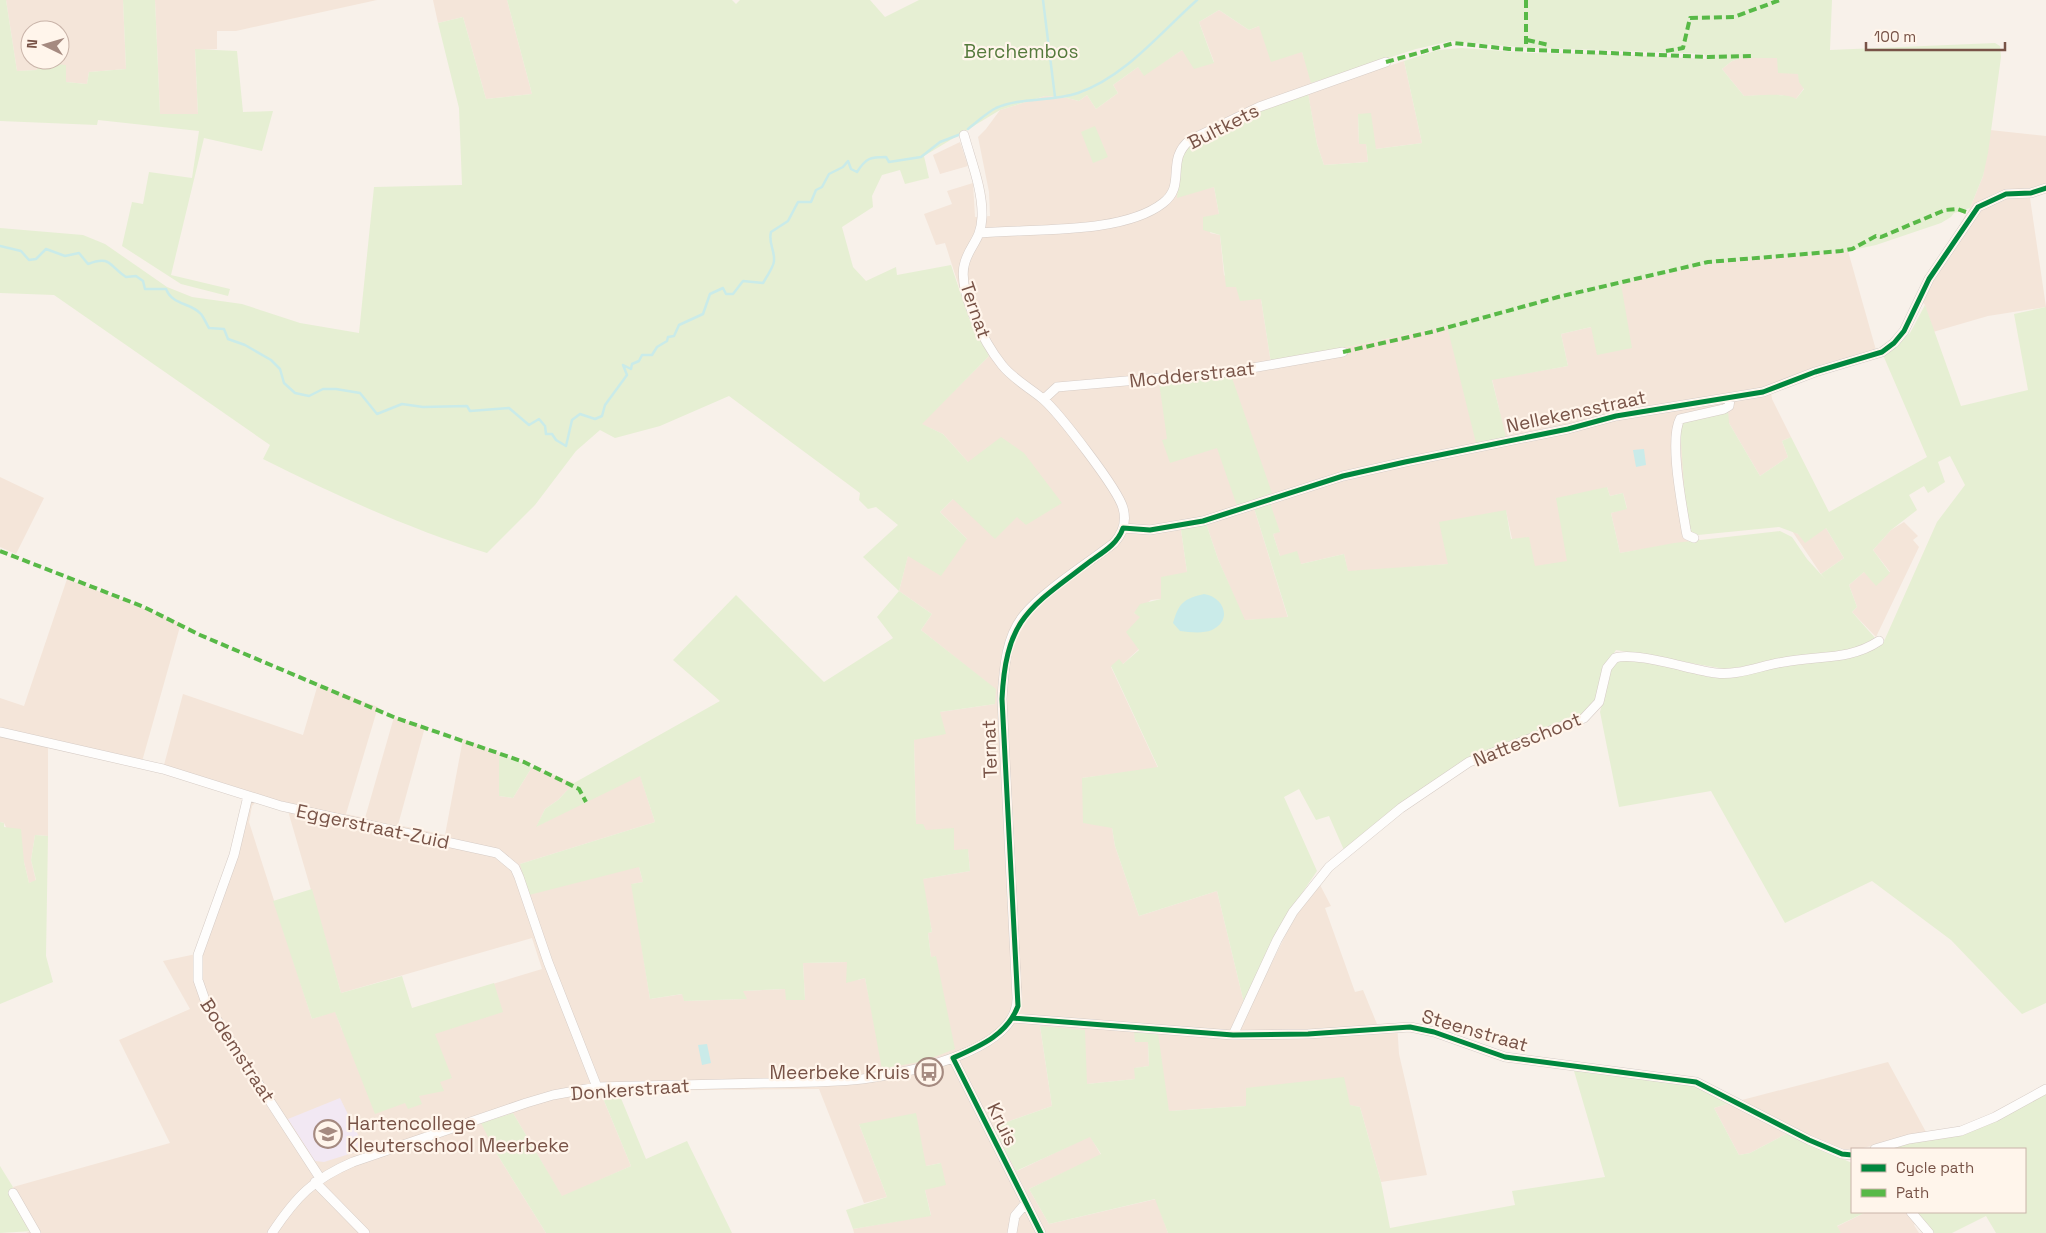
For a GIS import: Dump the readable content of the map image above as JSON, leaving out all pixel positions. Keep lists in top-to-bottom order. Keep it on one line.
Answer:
{"streets":{"street":["Bultkets","Ternat","Modderstraat","Nellekensstraat","Natteschoot","Eggerstraat-Zuid","Steenstraat","Bodemstraat","Donkerstraat","Kruis"]},"crossings":[["Bultkets","Ternat"],["Ternat","Modderstraat"],["Ternat","Nellekensstraat"],["Ternat","Steenstraat"],["Ternat","Donkerstraat"],["Natteschoot","Steenstraat"],["Eggerstraat-Zuid","Bodemstraat"],["Eggerstraat-Zuid","Donkerstraat"],["Steenstraat","Donkerstraat"],["Bodemstraat","Donkerstraat"],["Donkerstraat","Kruis"]],"parks":["Berchembos"],"places":{"bus stop":["Meerbeke Kruis"],"school or university":["Hartencollege Kleuterschool Meerbeke"]},"legend":["Cycle path","Path"],"scale_bar":"100 m","north":"left"}
